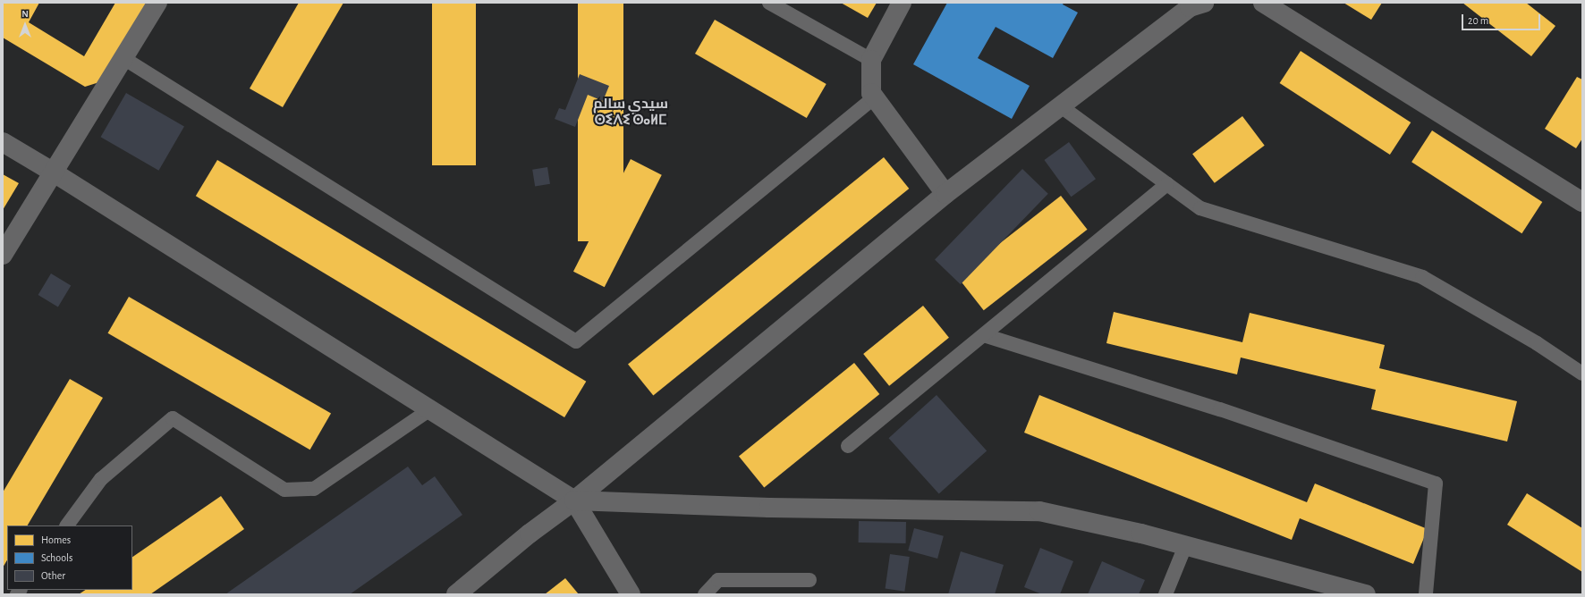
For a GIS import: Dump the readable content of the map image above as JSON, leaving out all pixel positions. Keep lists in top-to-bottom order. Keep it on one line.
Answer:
{"districts":["سيدي سالم ⵙⵉⴷⵉ ⵙⴰⵍⵎ"],"legend":["Homes","Schools","Other"],"scale_bar":"20 m","north":"top"}
